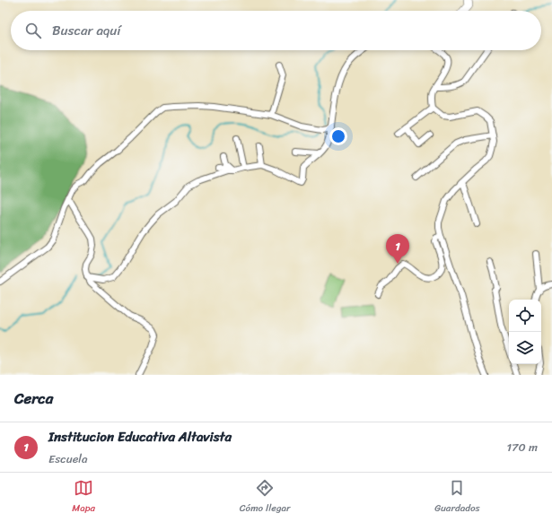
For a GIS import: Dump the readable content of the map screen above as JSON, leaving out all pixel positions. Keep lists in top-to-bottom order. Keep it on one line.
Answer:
{"page":{"search":"Buscar aquí","pins":"1","heading":"Cerca","list":[{"mark":"1","name":"Institucion Educativa Altavista","note":"Escuela","value":"170 m"}],"nav":["Mapa","Cómo llegar","Guardados"]}}
